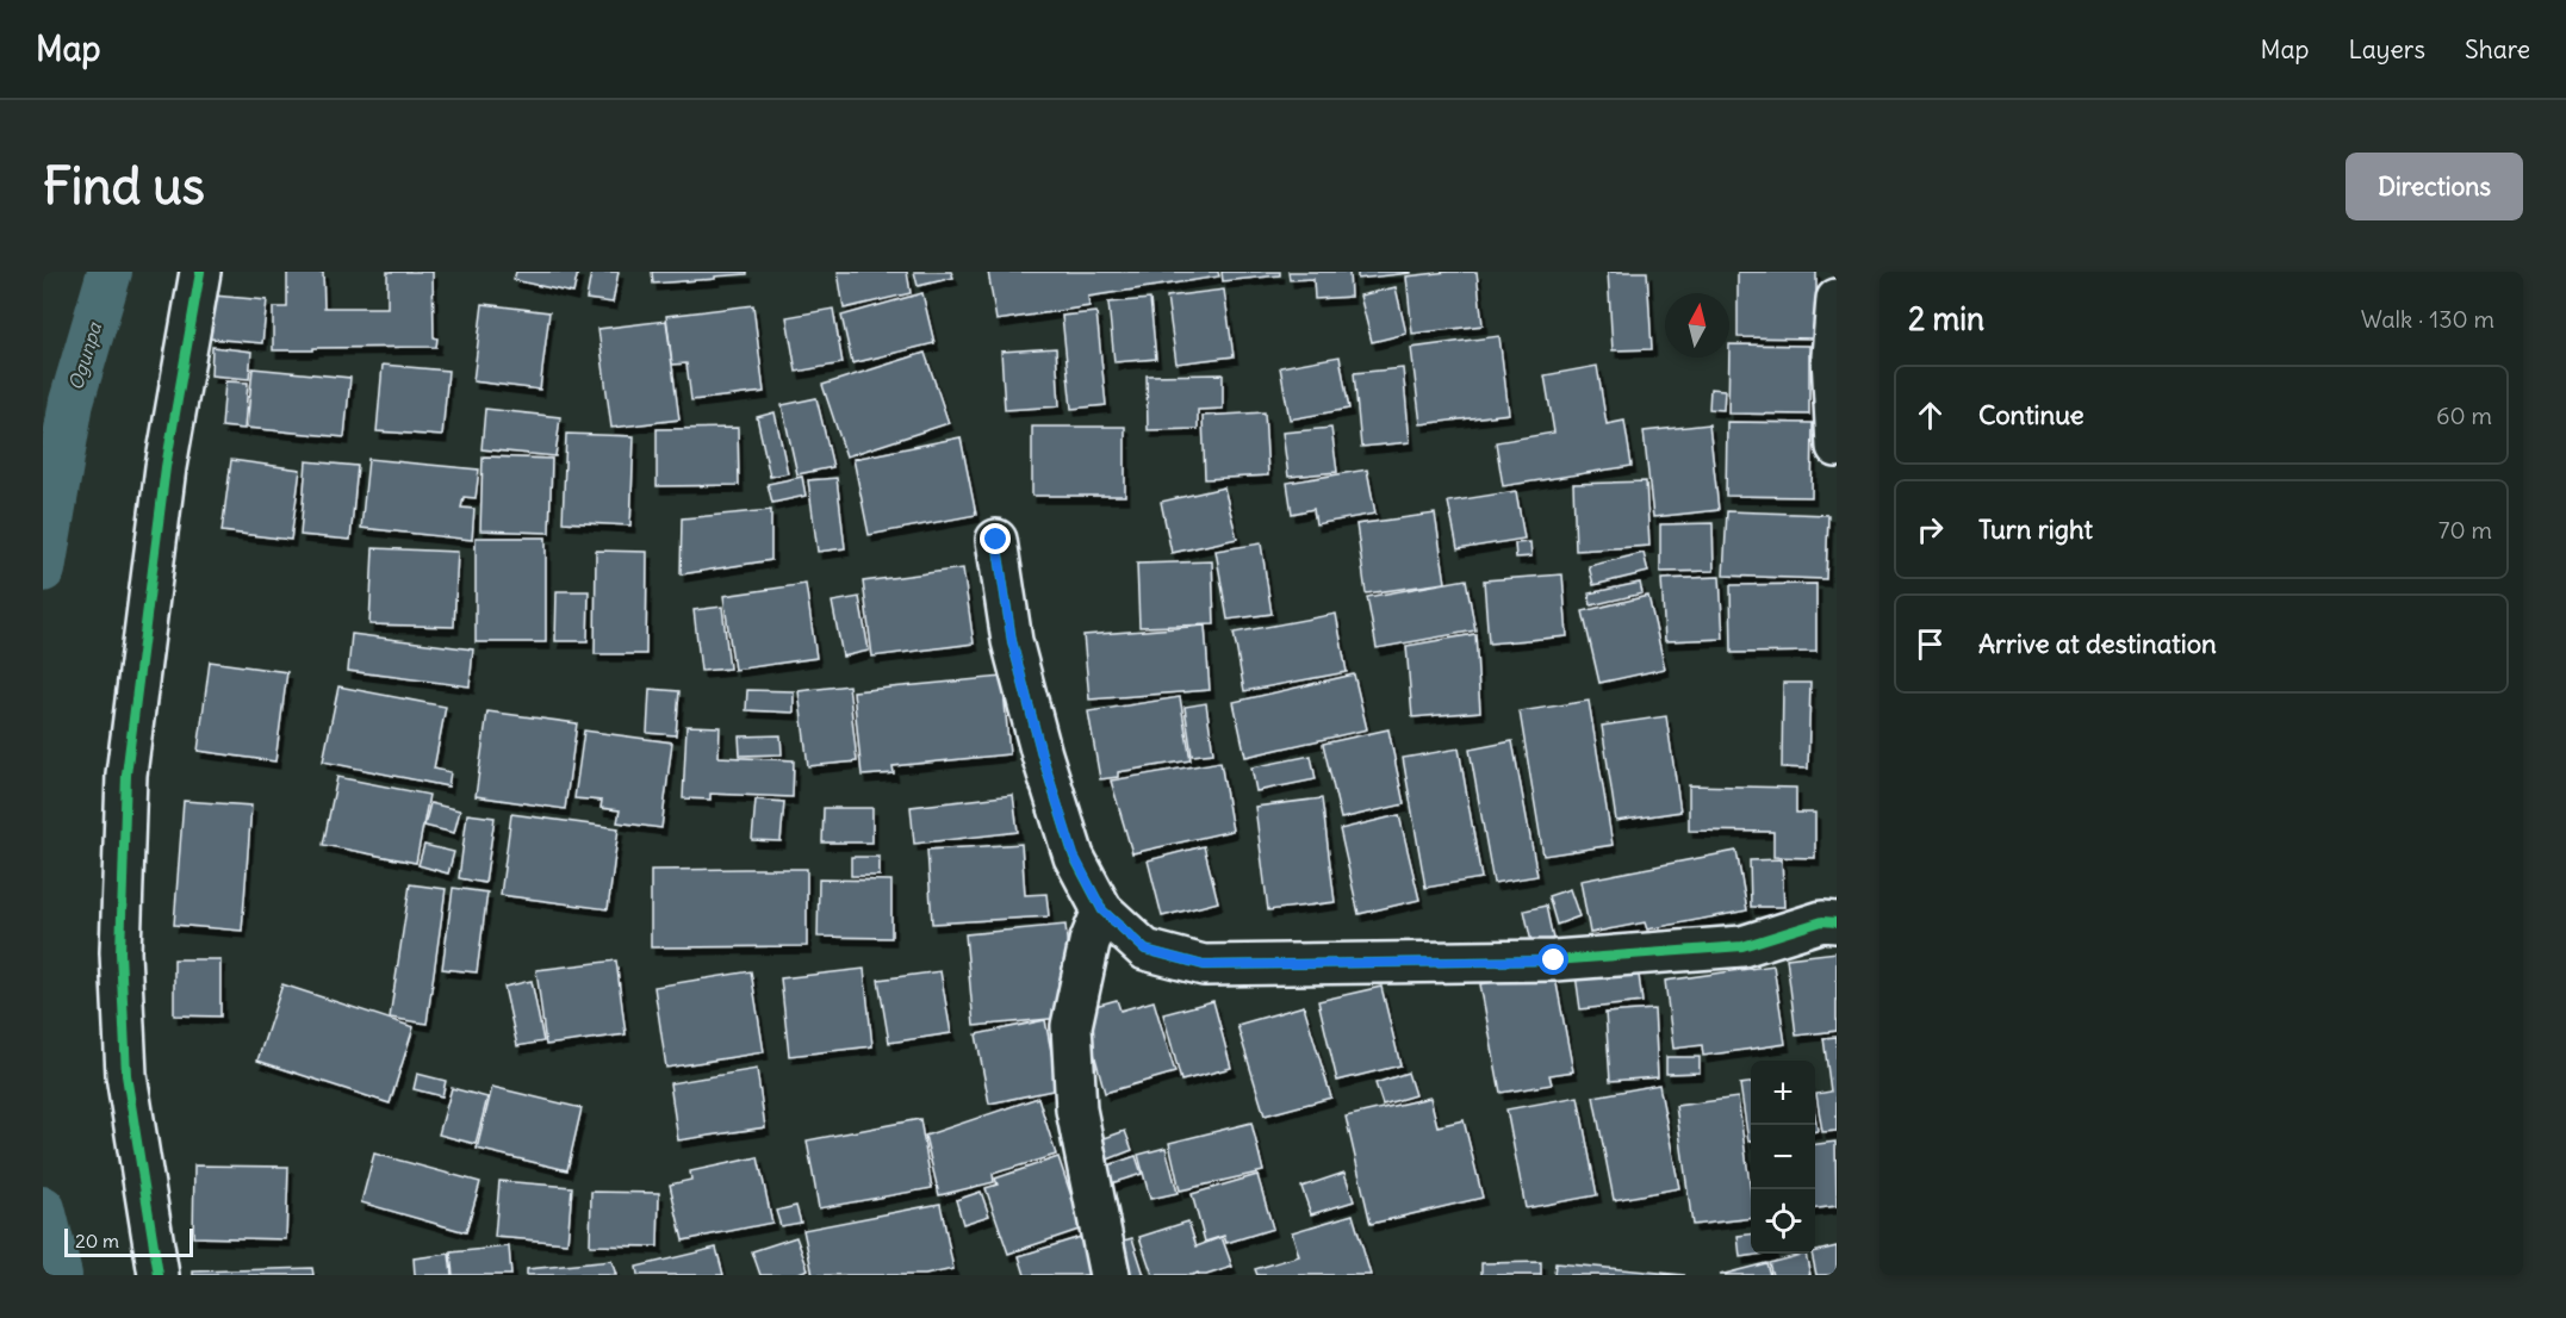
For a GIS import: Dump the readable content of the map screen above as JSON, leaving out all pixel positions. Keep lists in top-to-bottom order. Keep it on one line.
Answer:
{"water":["Ogunpa"],"scale_bar":"20 m","north":"top","page":{"header":"Map","nav":["Map","Layers","Share"],"buttons":"Directions","title":"Find us","heading":["2 min","Walk · 130 m"],"list":[["Continue","60 m"],["Turn right","70 m"],"Arrive at destination"],"map_buttons":["+","−"],"scale":"20 m"}}
